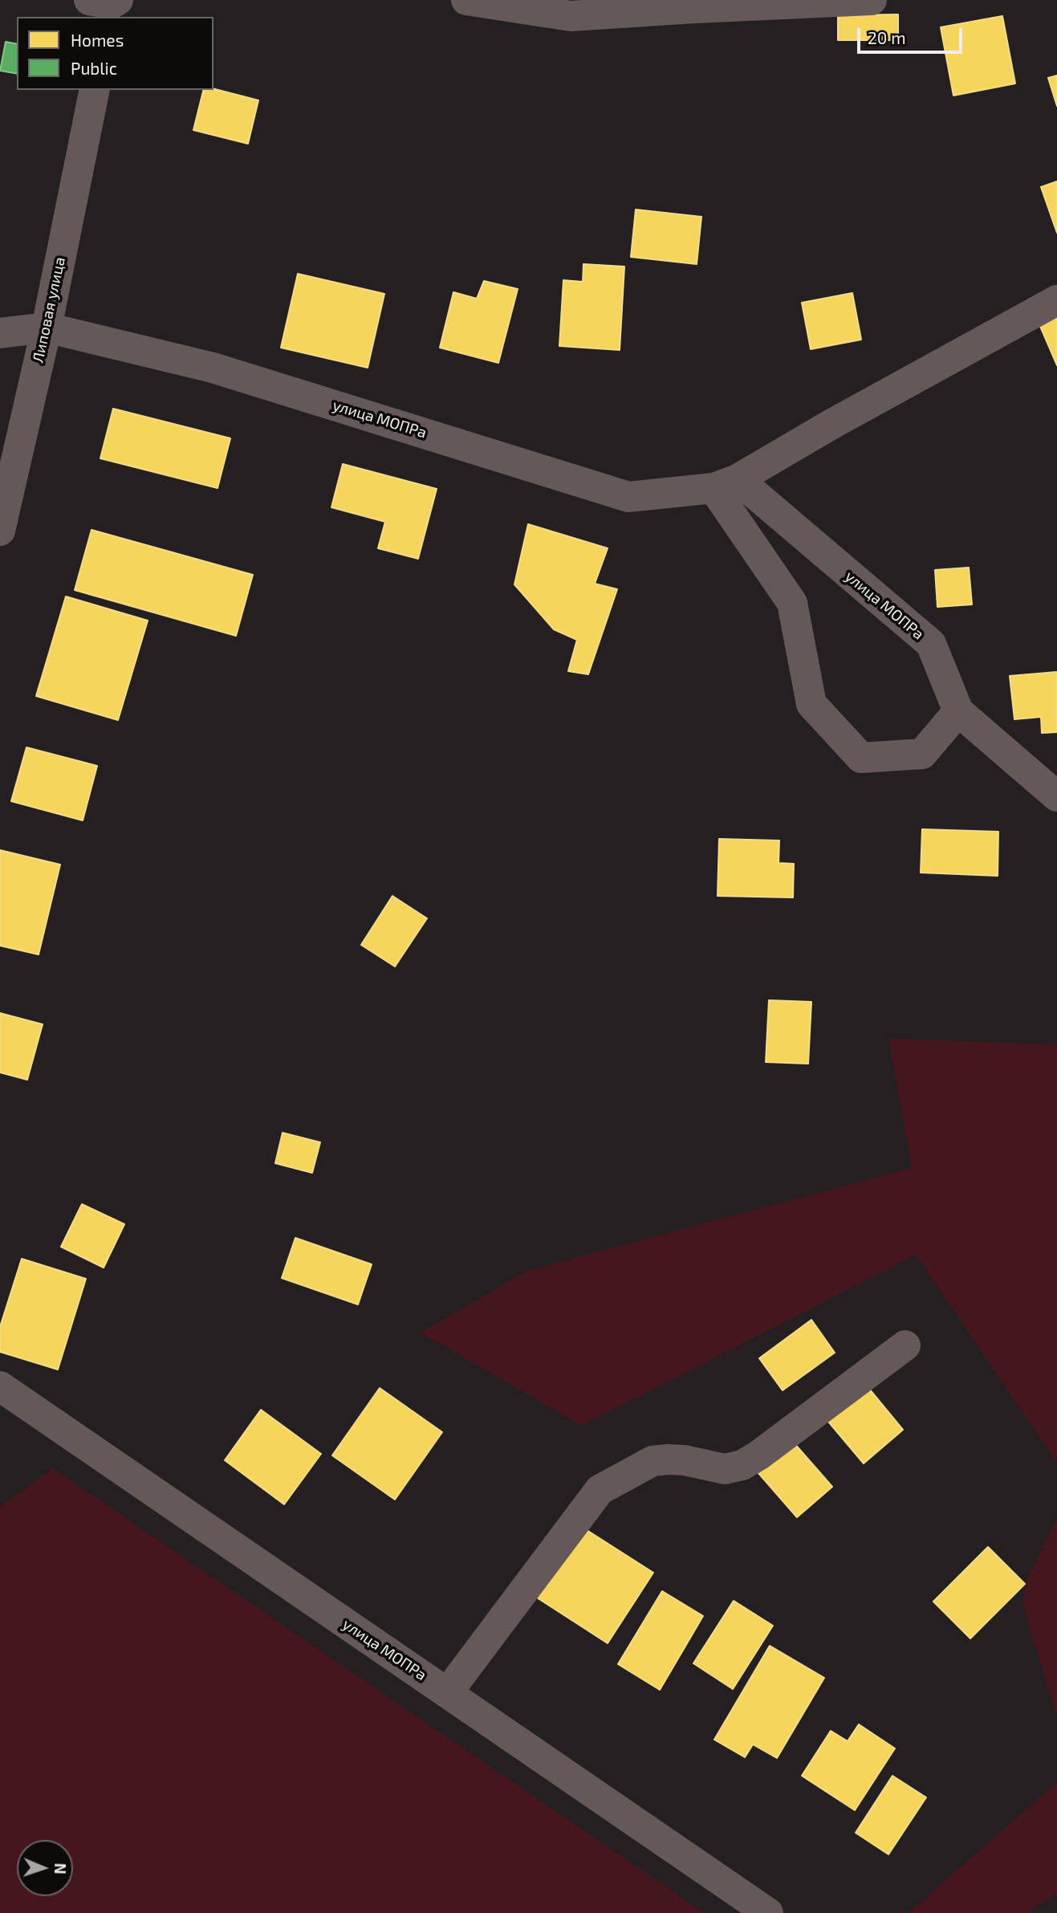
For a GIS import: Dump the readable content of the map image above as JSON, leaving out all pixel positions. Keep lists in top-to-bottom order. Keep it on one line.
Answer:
{"streets":{"street":["Липовая улица","улица МОПРа"]},"crossings":[["Липовая улица","улица МОПРа"]],"legend":["Homes","Public"],"scale_bar":"20 m","north":"right"}
